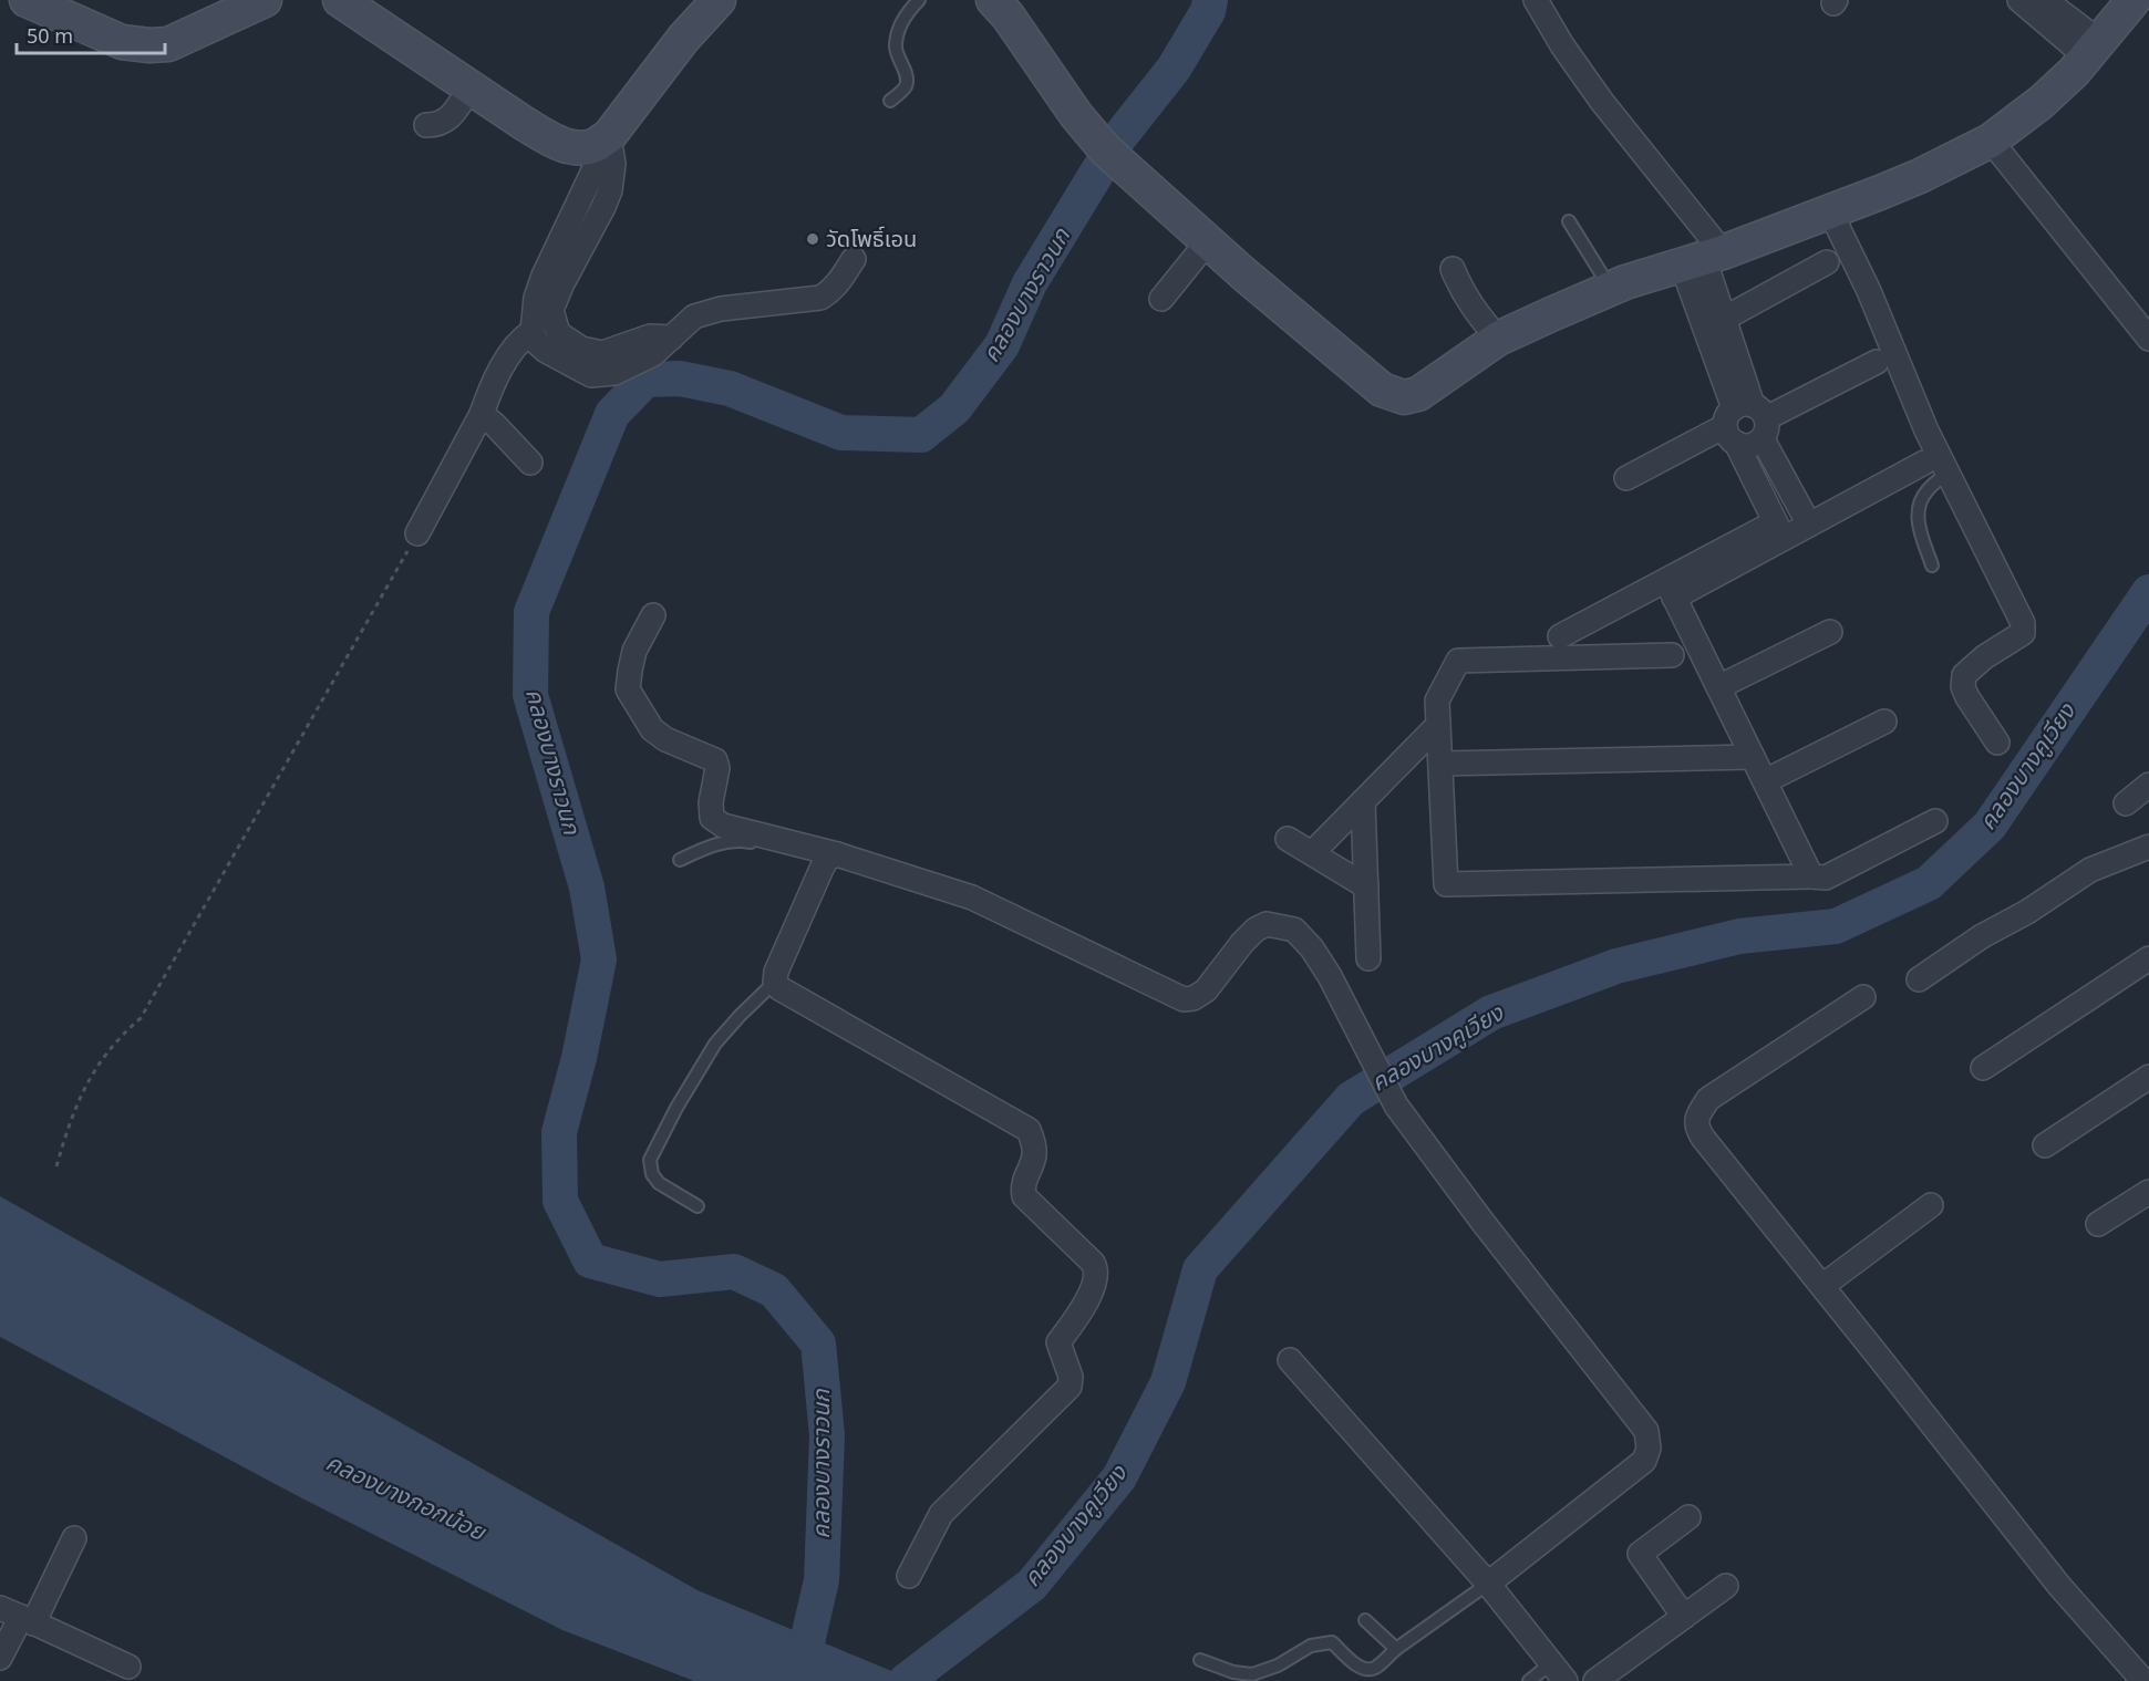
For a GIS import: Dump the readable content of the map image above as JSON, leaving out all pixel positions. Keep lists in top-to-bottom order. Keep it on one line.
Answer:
{"water":["คลองบางราวนก","คลองบางคูเวียง","คลองบางกอกน้อย"],"places":["วัดโพธิ์เอน"],"scale_bar":"50 m"}
